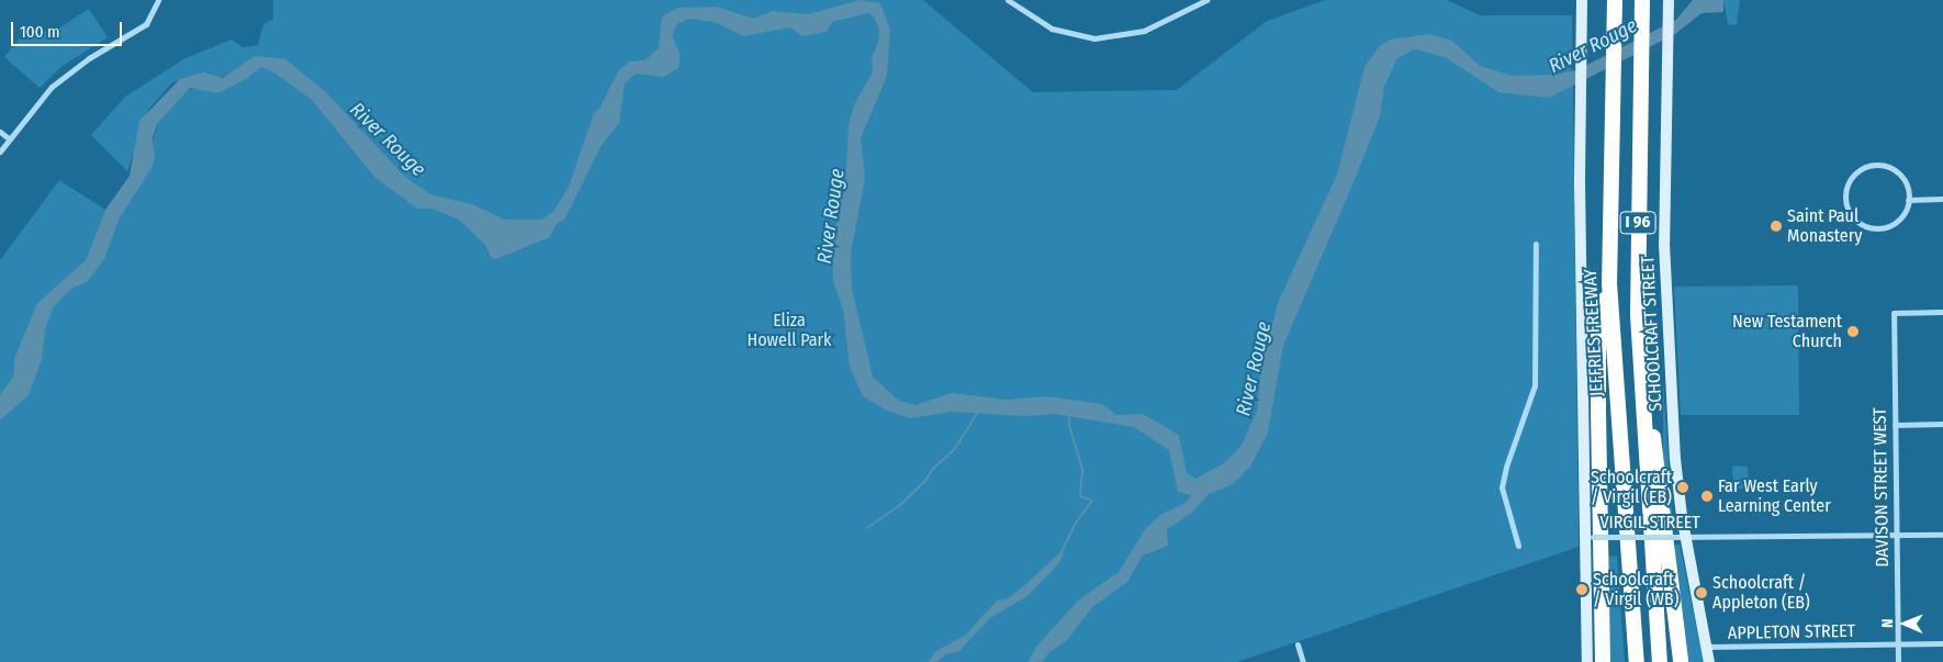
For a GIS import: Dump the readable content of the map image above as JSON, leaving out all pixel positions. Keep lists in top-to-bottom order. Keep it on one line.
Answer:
{"streets":{"highway":["I 96","JEFFRIES FREEWAY"],"main road":["SCHOOLCRAFT STREET"],"street":["DAVISON STREET WEST","VIRGIL STREET","APPLETON STREET"]},"crossings":[["SCHOOLCRAFT STREET","VIRGIL STREET"],["SCHOOLCRAFT STREET","APPLETON STREET"],["DAVISON STREET WEST","VIRGIL STREET"],["DAVISON STREET WEST","APPLETON STREET"]],"water":["River Rouge"],"parks":["Eliza Howell Park"],"places":["Saint Paul Monastery","New Testament Church","Schoolcraft / Virgil (EB)","Far West Early Learning Center","Schoolcraft / Virgil (WB)","Schoolcraft / Appleton (EB)"],"scale_bar":"100 m","north":"left"}
